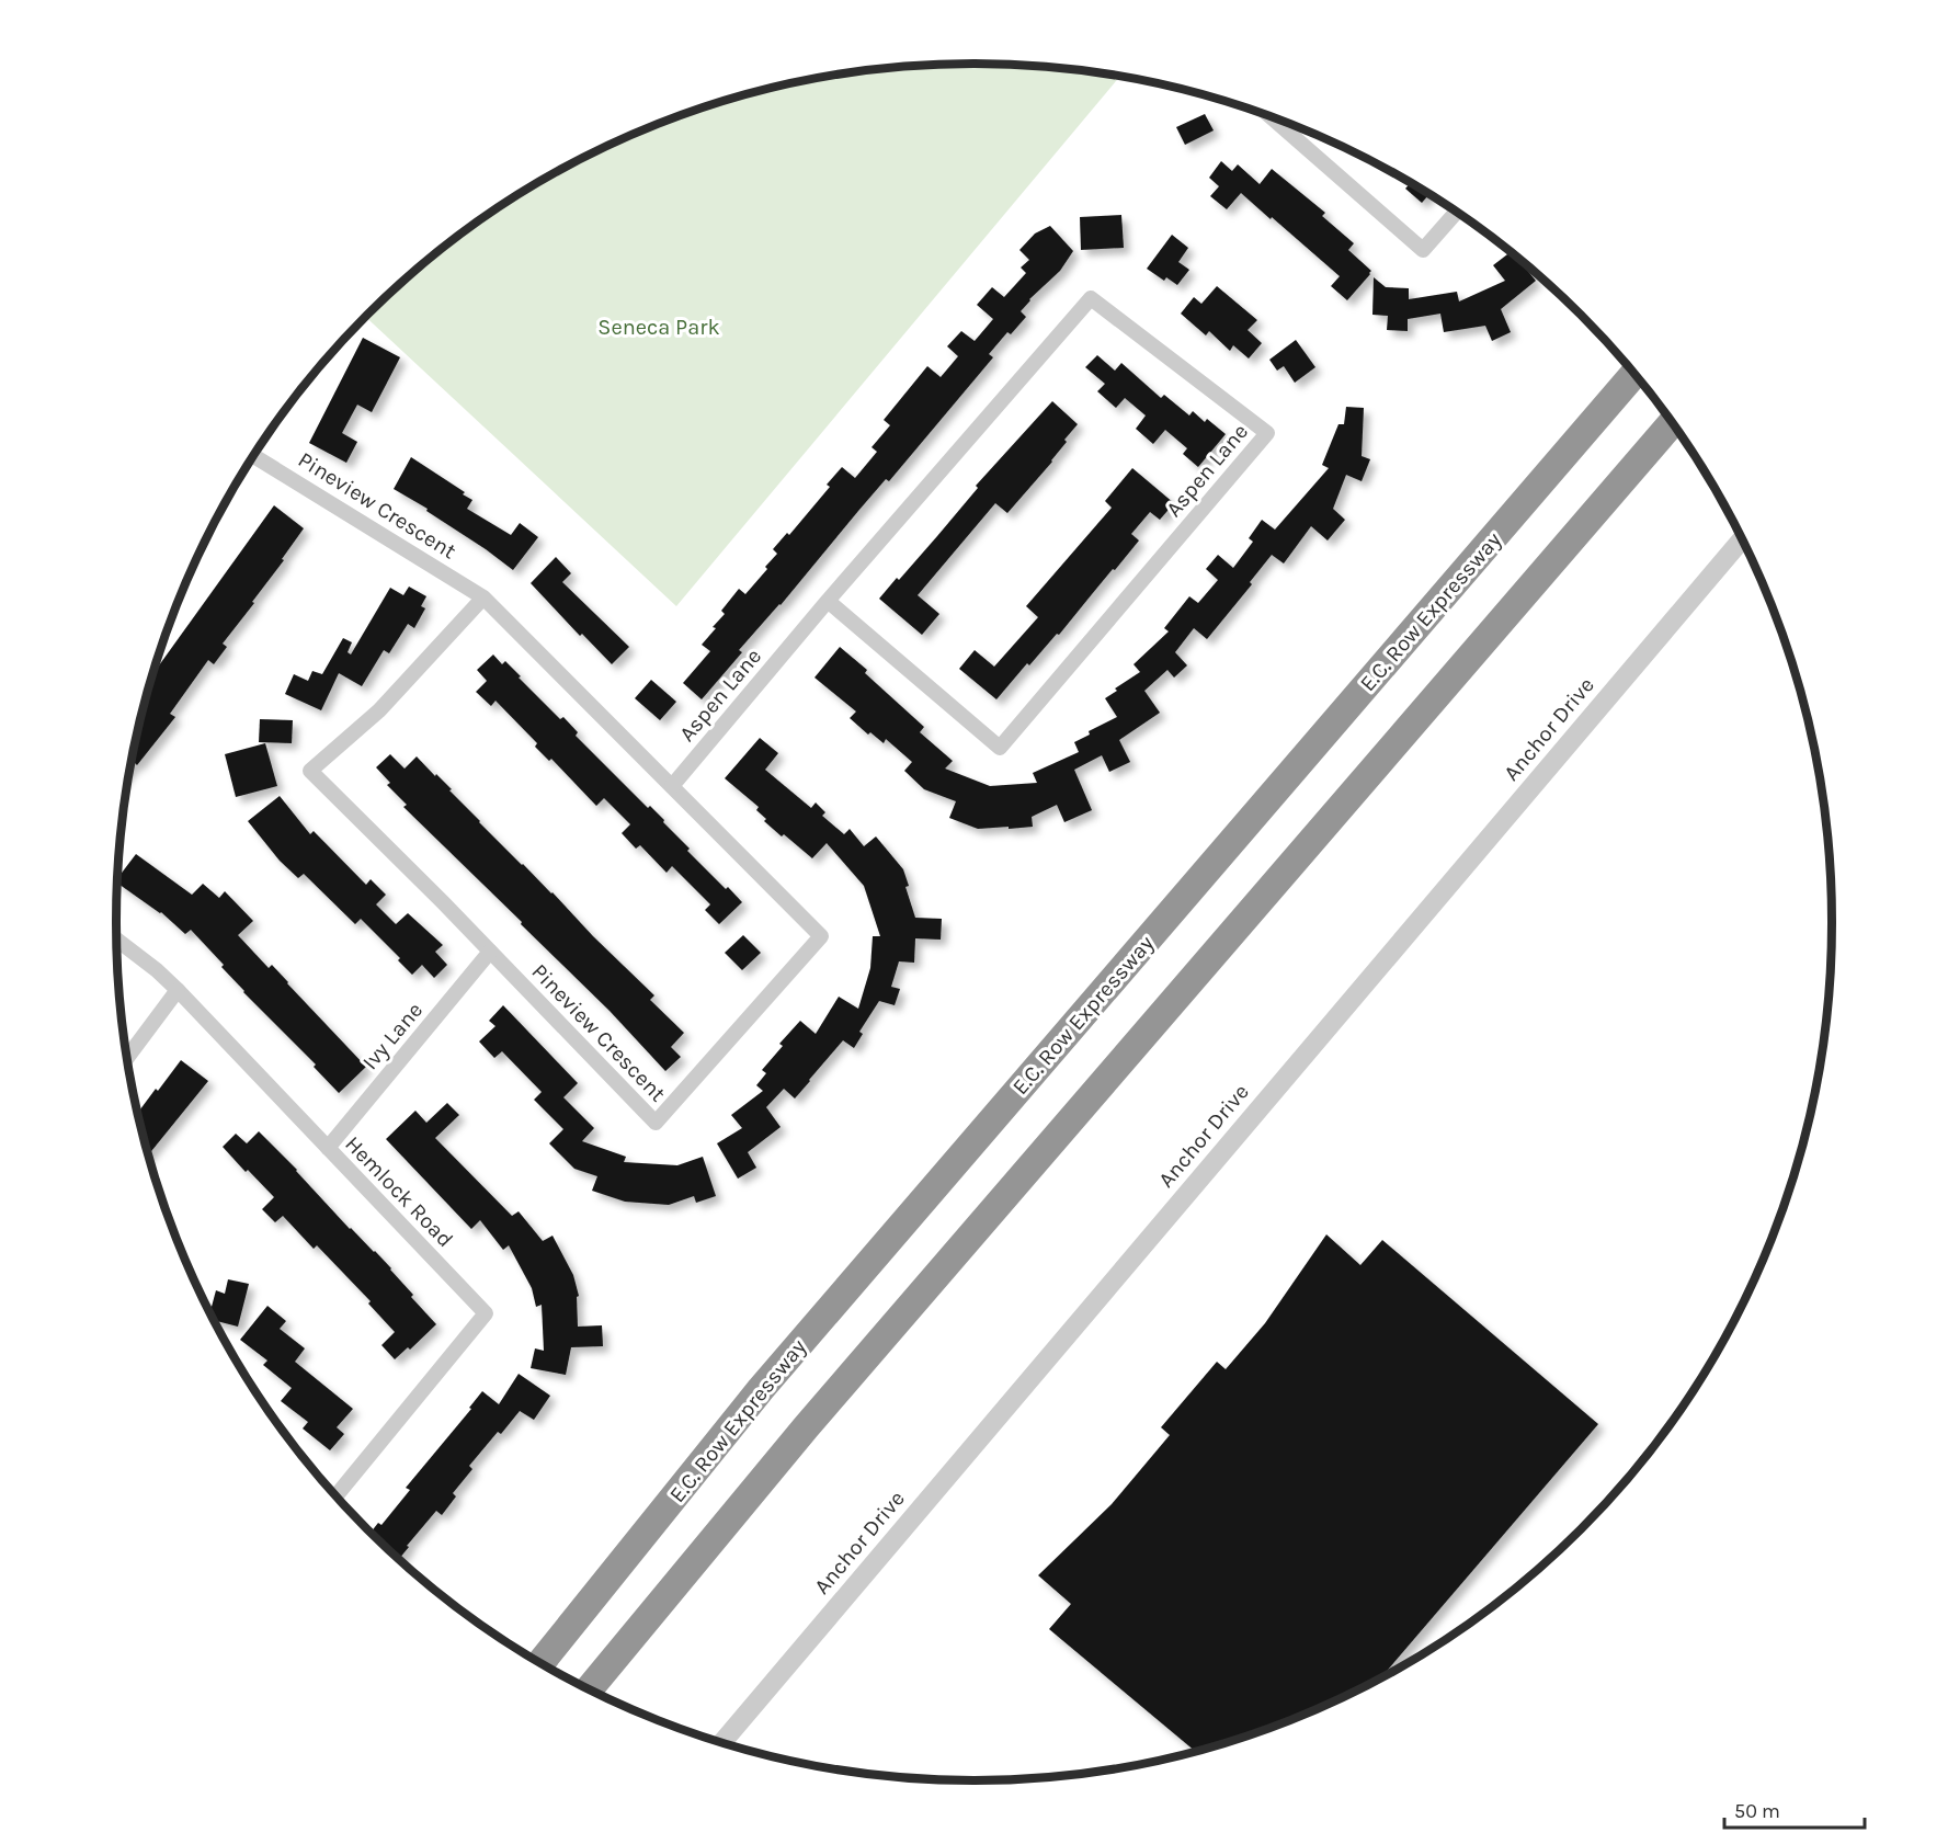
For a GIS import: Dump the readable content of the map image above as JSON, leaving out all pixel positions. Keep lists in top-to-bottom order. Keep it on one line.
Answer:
{"streets":{"highway":["E.C. Row Expressway"],"street":["Aspen Lane","Pineview Crescent","Anchor Drive","Ivy Lane","Hemlock Road"]},"crossings":[["Aspen Lane","Pineview Crescent"],["Pineview Crescent","Ivy Lane"],["Ivy Lane","Hemlock Road"]],"parks":["Seneca Park"],"scale_bar":"50 m"}
